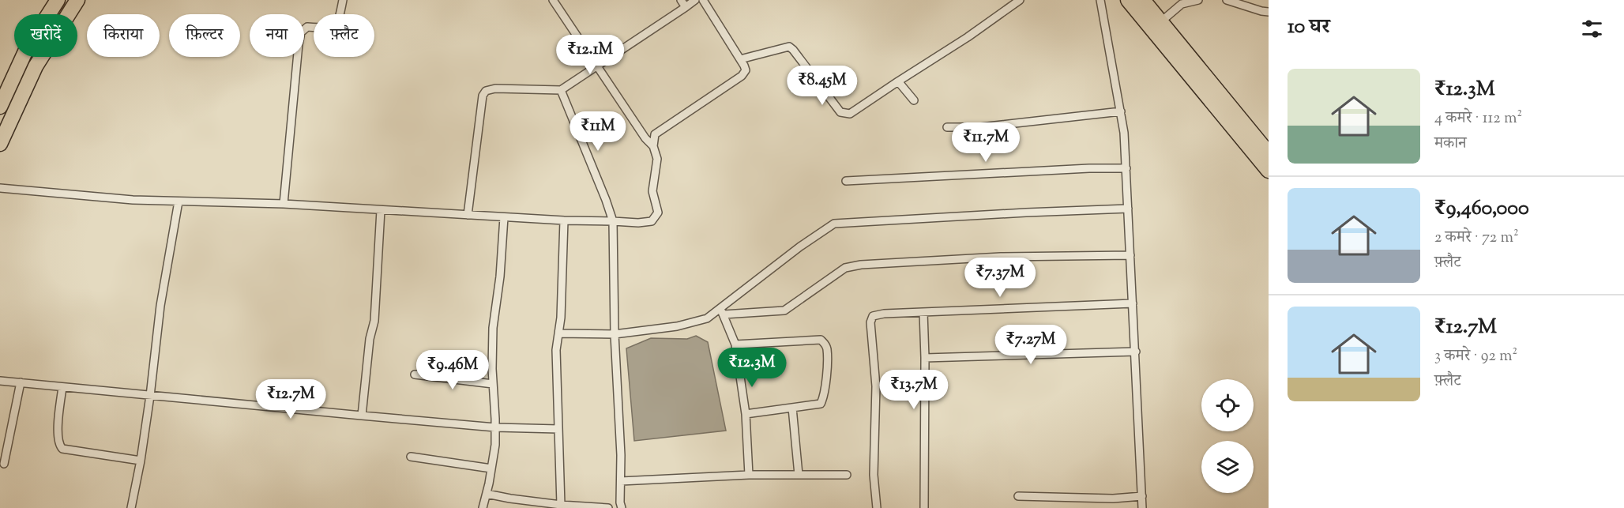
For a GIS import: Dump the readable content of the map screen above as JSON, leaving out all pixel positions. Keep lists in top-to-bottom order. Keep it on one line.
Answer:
{"page":{"heading":"10 घर","chip":["खरीदें","किराया","फ़िल्टर","नया","फ़्लैट"],"price":["₹12.1M","₹8.45M","₹11M","₹11.7M","₹7.37M","₹7.27M","₹12.3M","₹9.46M","₹13.7M","₹12.7M"],"list":[{"name":"₹12.3M","note":"4 कमरे · 112 m² · मकान"},{"name":"₹9,460,000","note":"2 कमरे · 72 m² · फ़्लैट"},{"name":"₹12.7M","note":"3 कमरे · 92 m² · फ़्लैट"}]}}
